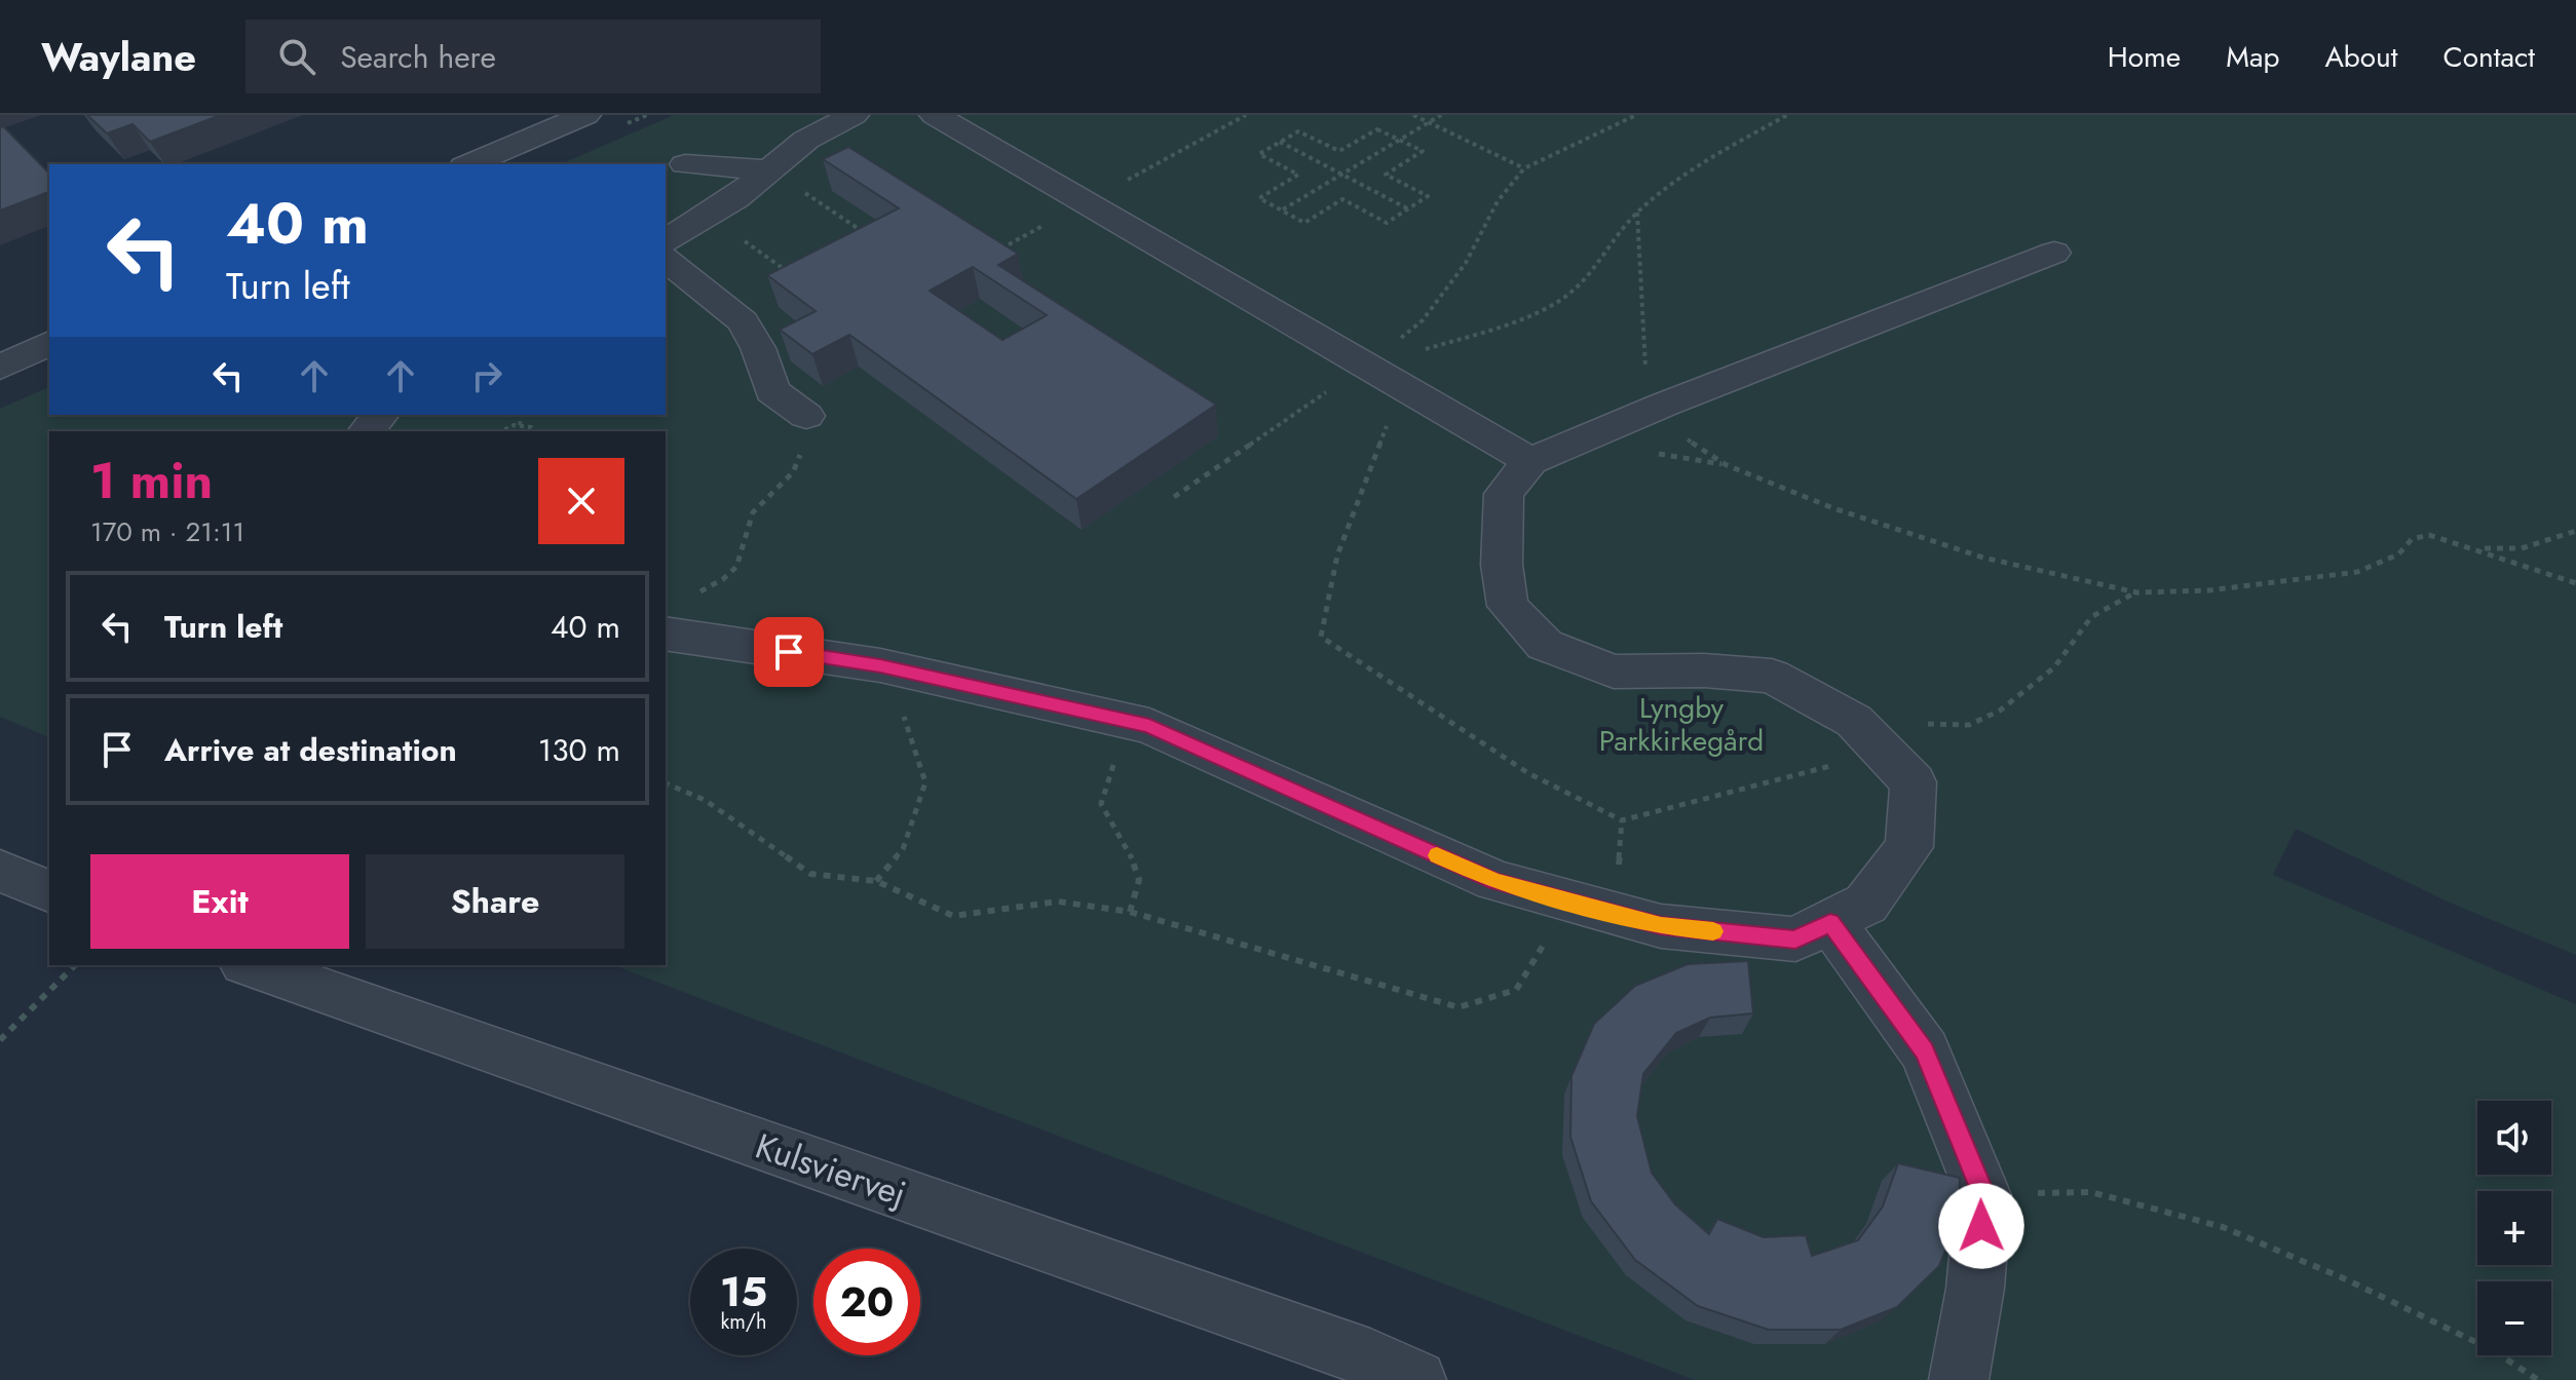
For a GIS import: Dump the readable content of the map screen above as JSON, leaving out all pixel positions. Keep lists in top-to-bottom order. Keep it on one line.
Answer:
{"streets":{"street":["Kulsviervej"]},"parks":["Lyngby Parkkirkegård"],"page":{"header":"Waylane","search":"Search here","nav":["Home","Map","About","Contact"],"turn":["40 m","Turn left"],"heading":["1 min","170 m · 21:11"],"list":[{"name":"Turn left","value":"40 m"},{"name":"Arrive at destination","value":"130 m"}],"buttons":["Exit","Share"],"map_buttons":["+","−"],"speed":"15 km/h","limit":"20"}}
